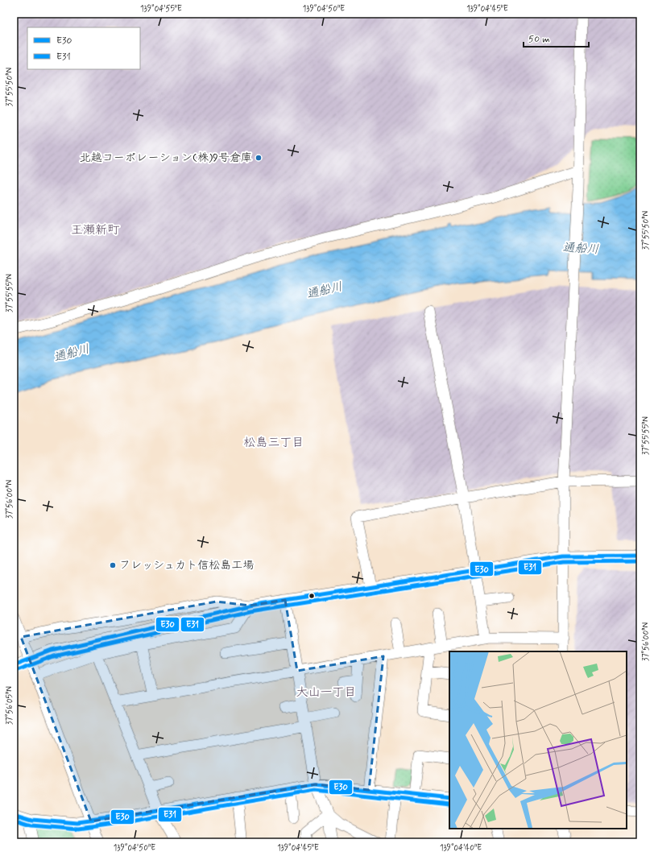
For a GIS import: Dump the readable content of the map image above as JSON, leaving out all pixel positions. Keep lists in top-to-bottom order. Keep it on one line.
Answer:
{"districts":["王瀬新町","松島三丁目","大山一丁目"],"water":["通船川"],"places":["北越コーポレーション(株)9号倉庫","フレッシュカト信松島工場"],"lines":["transit line E30","transit line E31"],"legend":["E30","E31"],"scale_bar":"50 m","coordinates":["139°04'55\"E","139°04'50\"E","139°04'45\"E","37°55'50\"N","37°55'55\"N","37°56'00\"N","37°56'05\"N","139°04'40\"E"]}
